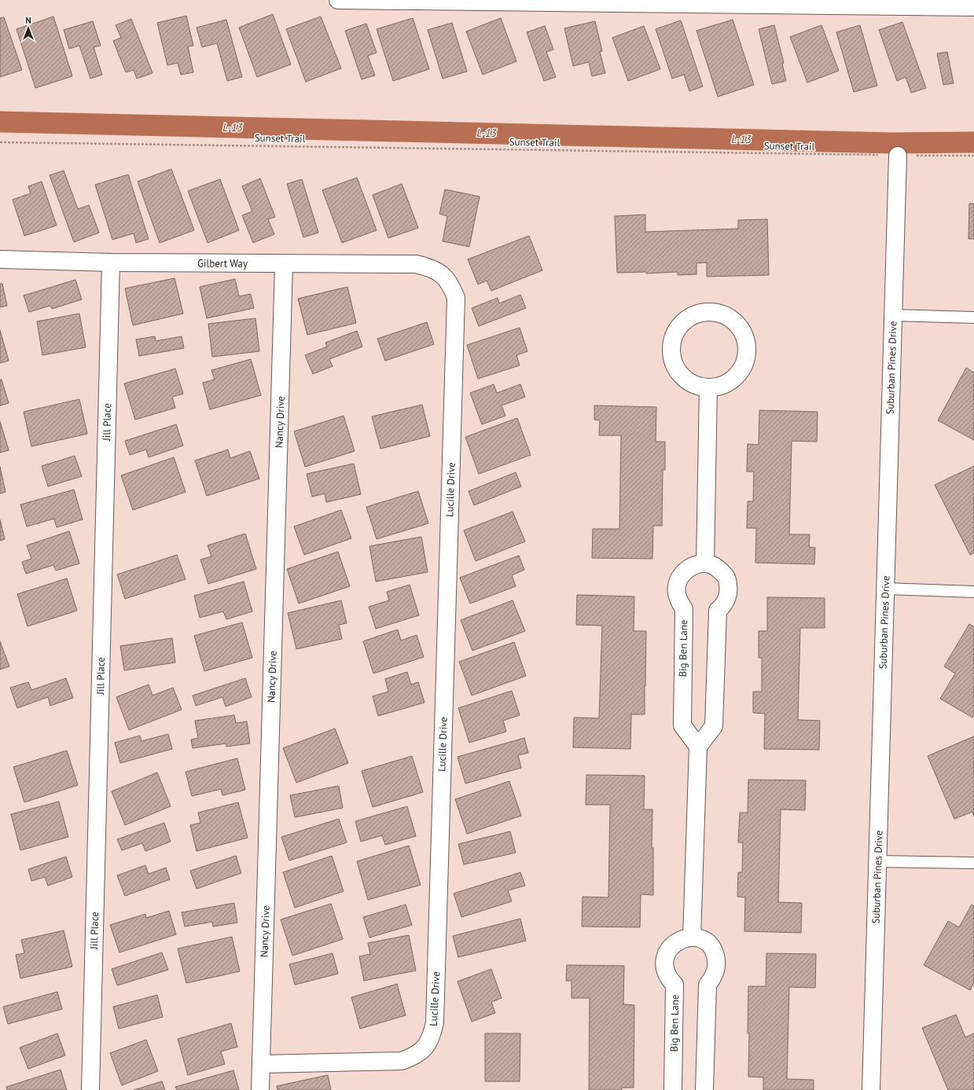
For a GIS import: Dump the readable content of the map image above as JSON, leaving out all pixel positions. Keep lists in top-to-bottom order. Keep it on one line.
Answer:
{"streets":{"street":["Gilbert Way","Suburban Pines Drive","Jill Place","Nancy Drive","Lucille Drive","Big Ben Lane"],"path":["Sunset Trail"]},"crossings":[["Sunset Trail","Suburban Pines Drive"],["Gilbert Way","Jill Place"],["Gilbert Way","Nancy Drive"],["Gilbert Way","Lucille Drive"],["Nancy Drive","Lucille Drive"]],"water":["L-13"],"north":"top"}
